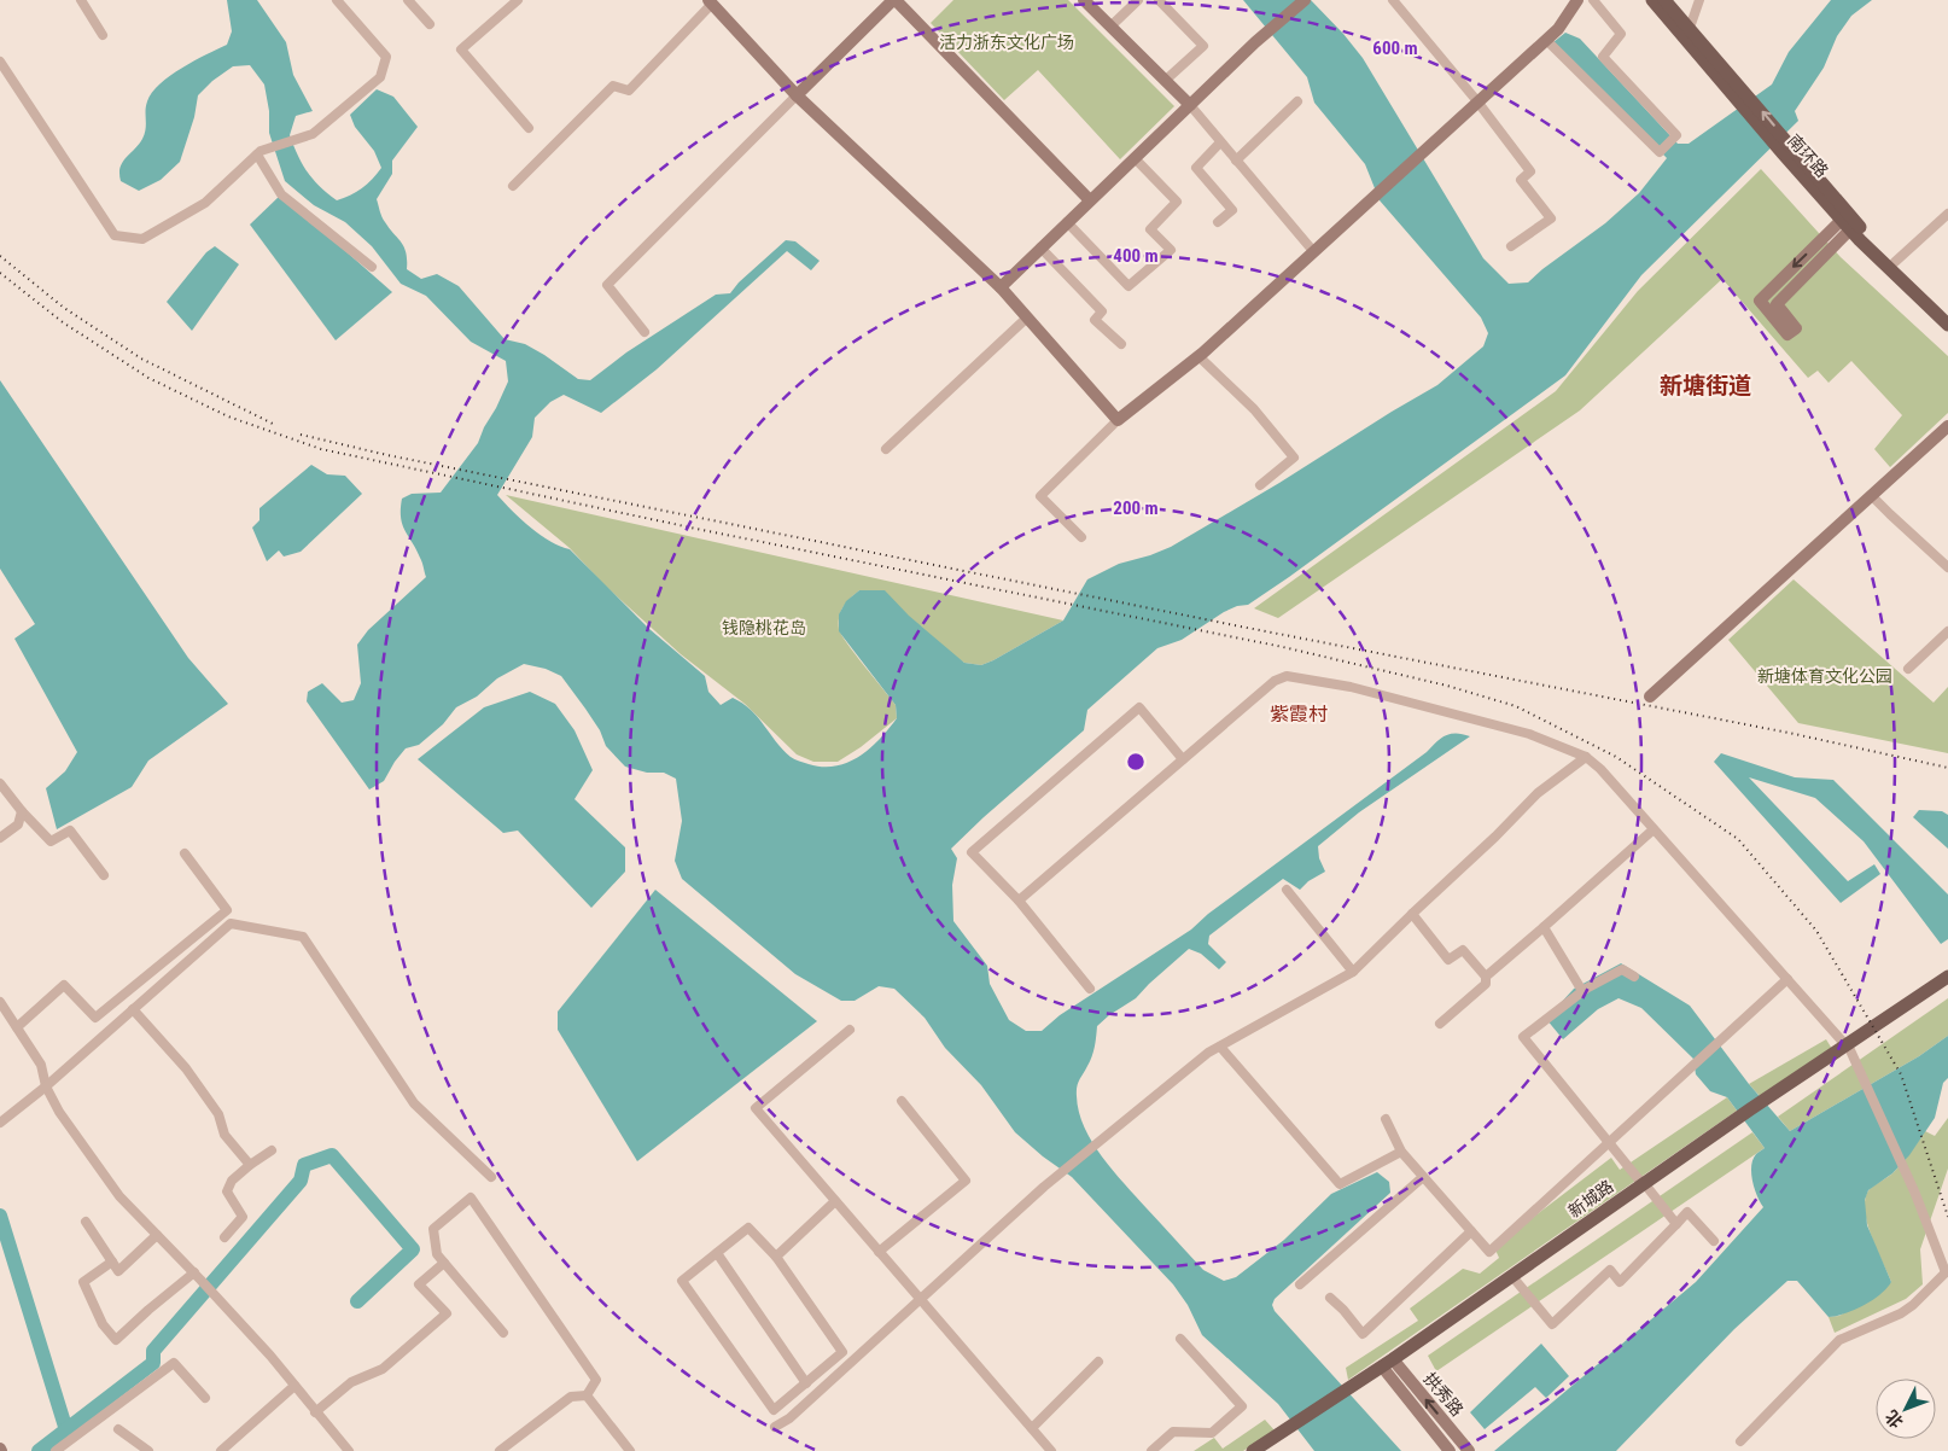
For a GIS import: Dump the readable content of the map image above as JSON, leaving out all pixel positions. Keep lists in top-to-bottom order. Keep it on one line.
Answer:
{"streets":{"main road":["南环路","新城路"],"street":["拱秀路"]},"crossings":[["新城路","拱秀路"]],"districts":["新塘街道","紫霞村"],"parks":["活力浙东文化广场","钱隐桃花岛","新塘体育文化公园"],"north":"bottom left","rings":["600 m","400 m","200 m"]}
